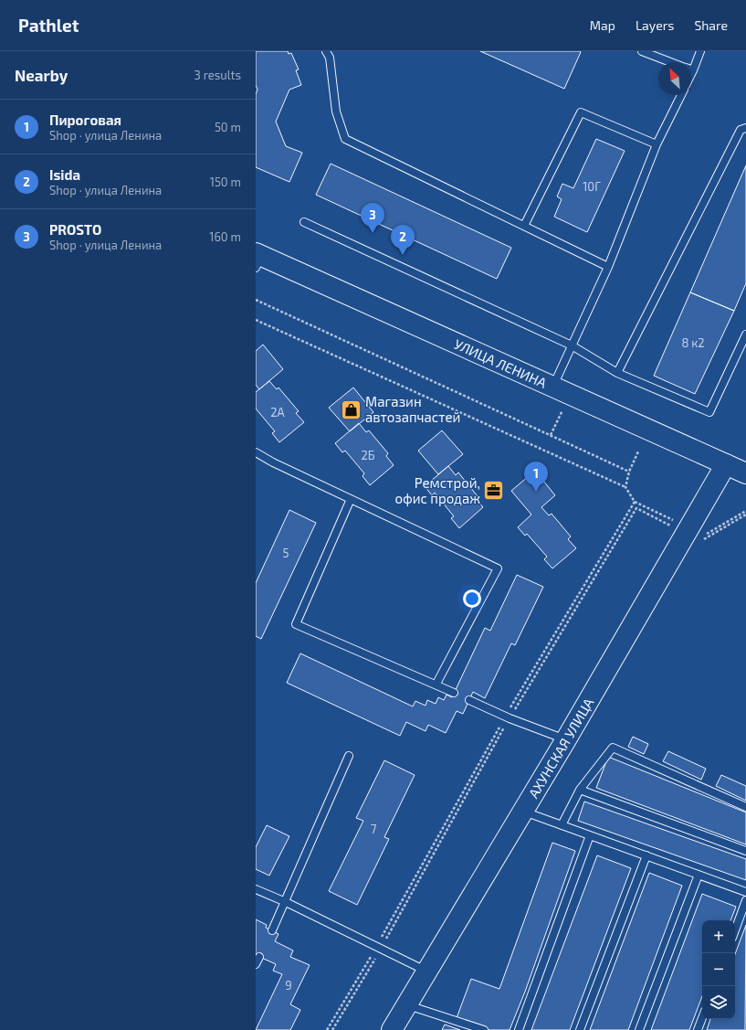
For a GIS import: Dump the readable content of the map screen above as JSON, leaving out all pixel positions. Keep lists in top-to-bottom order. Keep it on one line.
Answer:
{"streets":{"main road":["УЛИЦА ЛЕНИНА","АХУНСКАЯ УЛИЦА"]},"crossings":[["УЛИЦА ЛЕНИНА","АХУНСКАЯ УЛИЦА"]],"places":{"shop":["Магазин автозапчастей"],"office":["Ремстрой, офис продаж"]},"house_numbers":["10Г","8 к2","2А","2Б","5","7","9"],"north":"top left","page":{"header":"Pathlet","nav":["Map","Layers","Share"],"heading":["Nearby","3 results"],"list":[{"mark":"1","name":"Пироговая","note":"Shop · улица Ленина","value":"50 m"},{"mark":"2","name":"Isida","note":"Shop · улица Ленина","value":"150 m"},{"mark":"3","name":"PROSTO","note":"Shop · улица Ленина","value":"160 m"}],"pins":["3","2","1"],"map_buttons":["+","−"]}}
